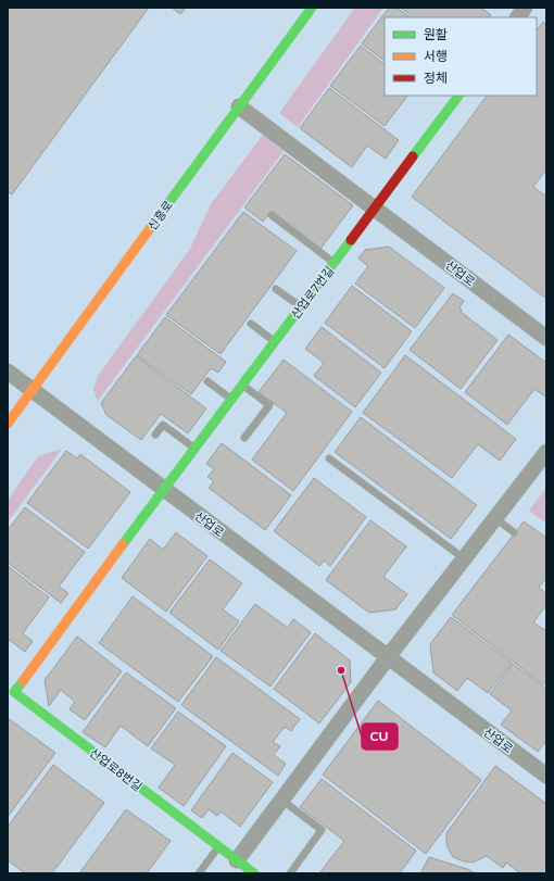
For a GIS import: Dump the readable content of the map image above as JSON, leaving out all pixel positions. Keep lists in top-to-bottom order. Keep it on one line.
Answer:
{"streets":{"street":["신흥로","산업로","산업로7번길","산업로8번길"]},"crossings":[["신흥로","산업로"],["산업로","산업로7번길"],["산업로","산업로8번길"],["산업로7번길","산업로8번길"]],"places":["CU"],"legend":["원활","서행","정체"]}
